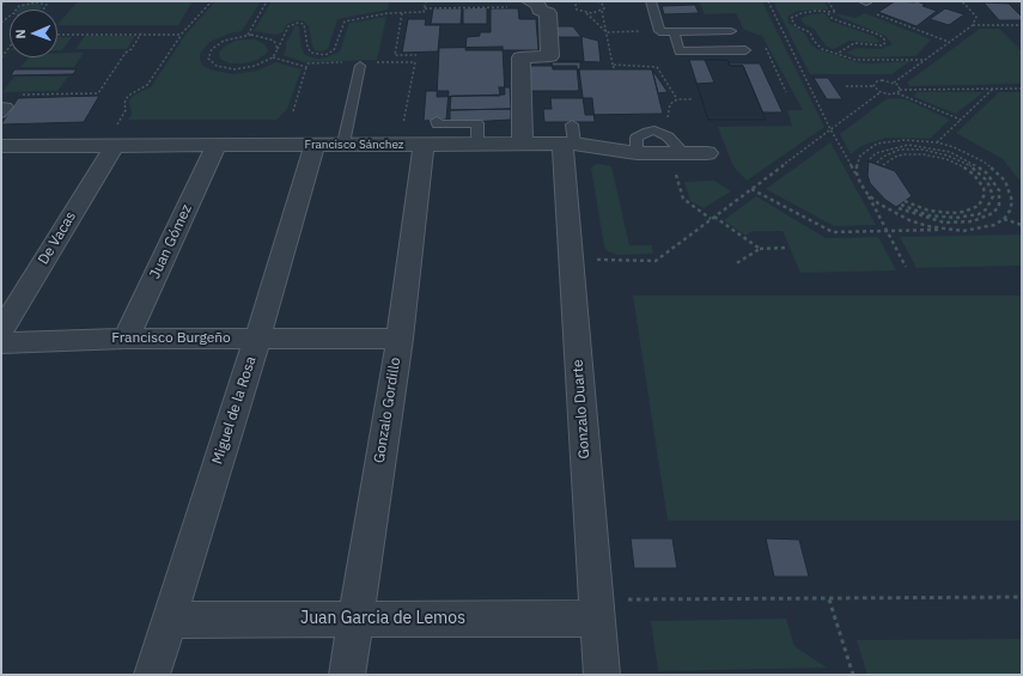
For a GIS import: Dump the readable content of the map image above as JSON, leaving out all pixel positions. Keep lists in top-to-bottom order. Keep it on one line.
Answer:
{"streets":{"street":["Francisco Sánchez","De Vacas","Juan Gómez","Francisco Burgeño","Gonzalo Duarte","Miguel de la Rosa","Gonzalo Gordillo","Juan Garcia de Lemos"]},"crossings":[["Francisco Sánchez","De Vacas"],["Francisco Sánchez","Juan Gómez"],["Francisco Sánchez","Gonzalo Duarte"],["Francisco Sánchez","Miguel de la Rosa"],["Francisco Sánchez","Gonzalo Gordillo"],["Juan Gómez","Francisco Burgeño"],["Francisco Burgeño","Miguel de la Rosa"],["Francisco Burgeño","Gonzalo Gordillo"],["Gonzalo Duarte","Juan Garcia de Lemos"],["Miguel de la Rosa","Juan Garcia de Lemos"],["Gonzalo Gordillo","Juan Garcia de Lemos"]],"north":"left"}
